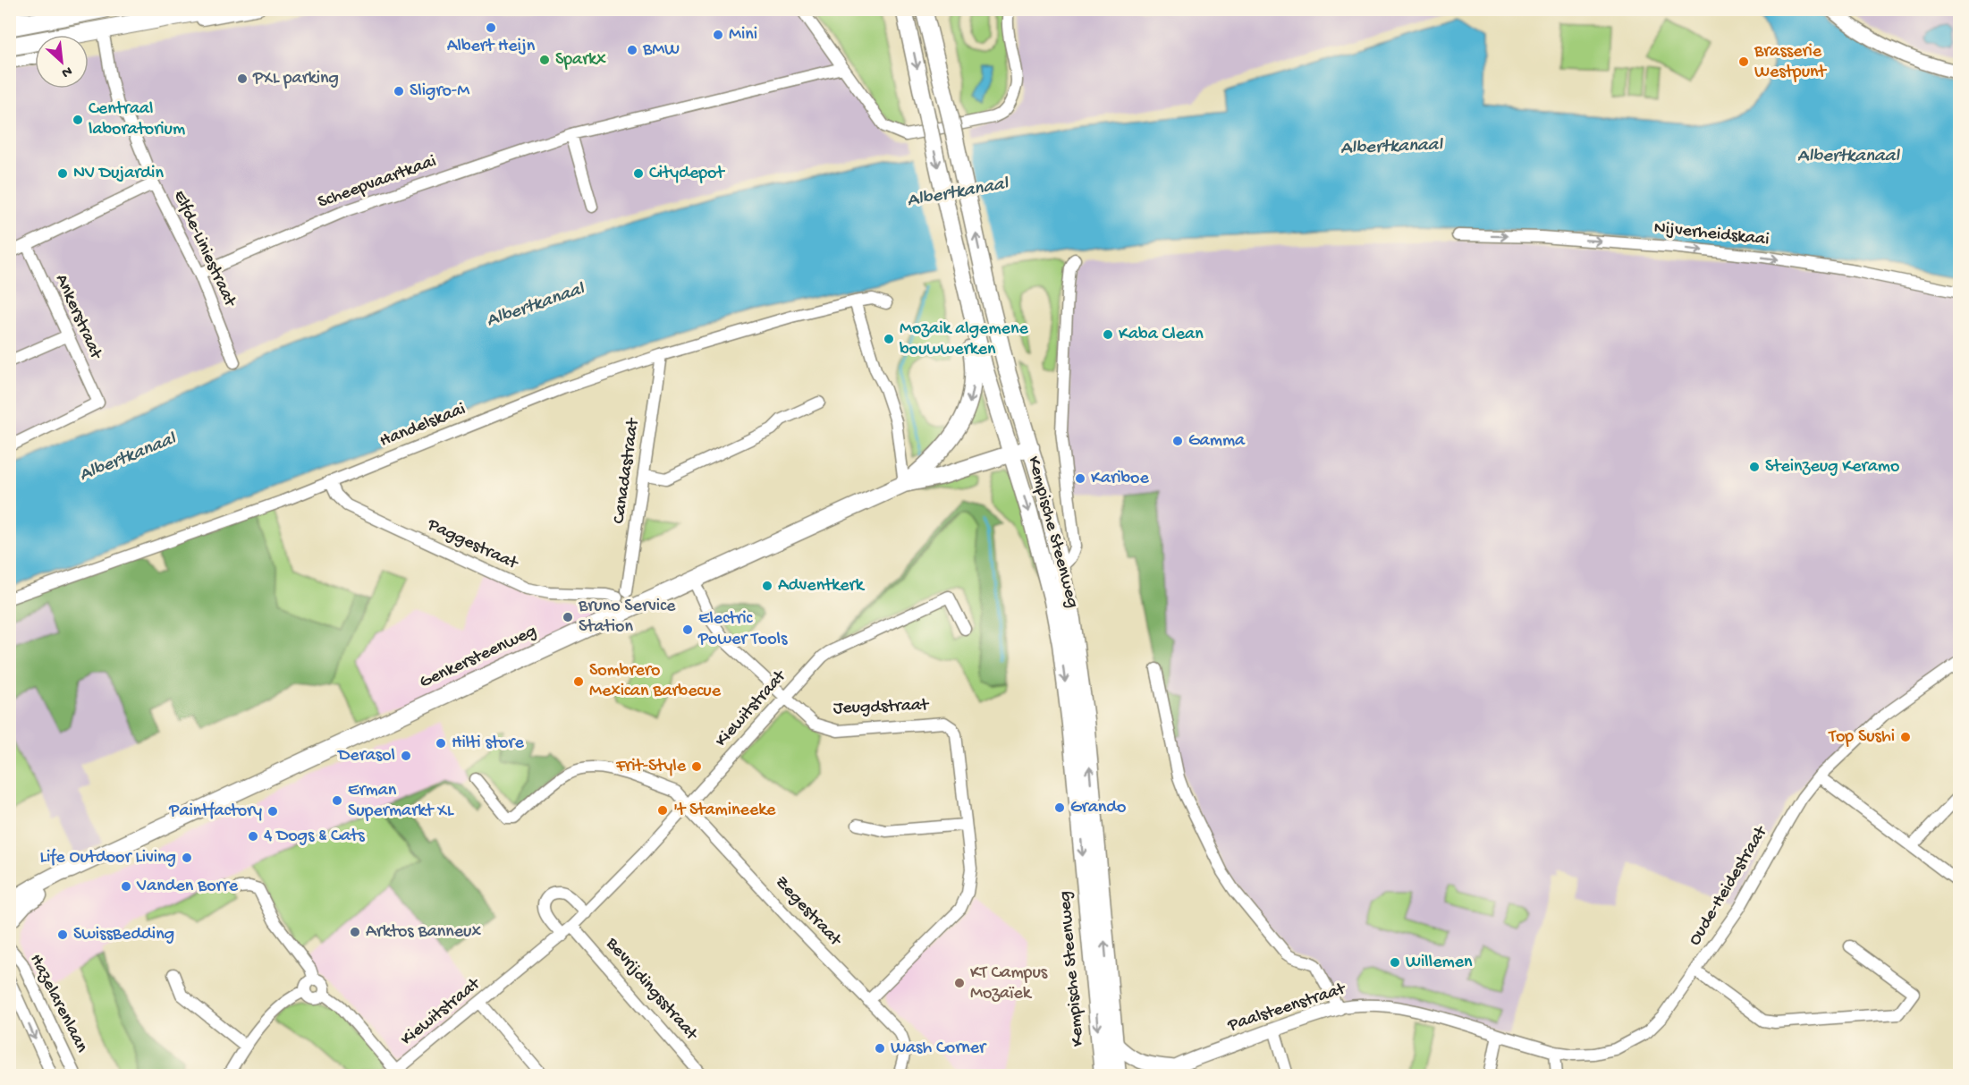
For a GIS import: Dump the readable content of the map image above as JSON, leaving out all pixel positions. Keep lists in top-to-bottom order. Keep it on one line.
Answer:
{"streets":{"main road":["Kempische Steenweg","Genkersteenweg"],"street":["Scheepvaartkaai","Nijverheidskaai","Elfde-Liniestraat","Ankerstraat","Handelskaai","Canadastraat","Paggestraat","Jeugdstraat","Kiewitstraat","Oude-Heidestraat","Zegestraat","Bevrijdingsstraat","Hazelarenlaan","Paalsteenstraat"]},"crossings":[["Scheepvaartkaai","Elfde-Liniestraat"],["Handelskaai","Canadastraat"],["Handelskaai","Paggestraat"],["Canadastraat","Paggestraat"],["Kempische Steenweg","Genkersteenweg"],["Kempische Steenweg","Paalsteenstraat"],["Genkersteenweg","Jeugdstraat"],["Jeugdstraat","Kiewitstraat"],["Jeugdstraat","Zegestraat"],["Kiewitstraat","Zegestraat"],["Kiewitstraat","Bevrijdingsstraat"],["Oude-Heidestraat","Paalsteenstraat"]],"one_way":["Nijverheidskaai"],"water":["Albertkanaal"],"places":["Albert Heijn","Mini","BMW","Sparkx","Brasserie Westpunt","PXL parking","Sligro-M","Centraal laboratorium","NV Dujardin","Citydepot","Kaba Clean","Mozaik algemene bouwwerken","Gamma","Steinzeug Keramo","Kariboe","Adventkerk","Bruno Service Station","Electric Power Tools","Sombrero Mexican Barbecue","Top Sushi","Hilti store","Derasol","Frit-Style","Erman Supermarkt XL","Grando","'t Stamineeke","Paintfactory","4 Dogs & Cats","Life Outdoor Living","Vanden Borre","Arktos Banneux","SwissBedding","Willemen","KT Campus Mozaïek","Wash Corner"],"north":"bottom right"}
